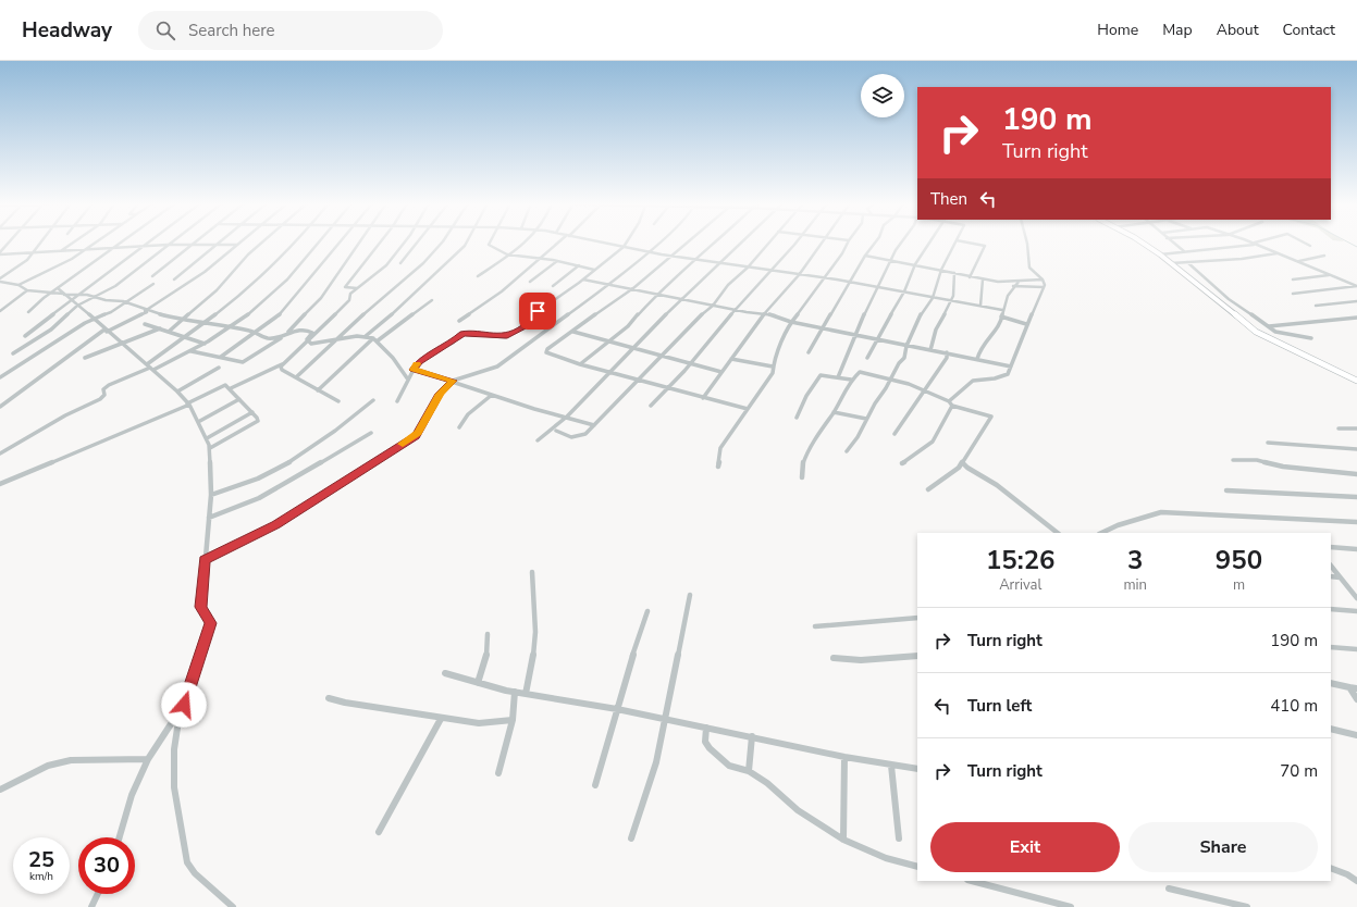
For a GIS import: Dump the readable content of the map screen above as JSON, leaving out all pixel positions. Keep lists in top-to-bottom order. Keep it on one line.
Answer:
{"page":{"header":"Headway","search":"Search here","nav":["Home","Map","About","Contact"],"turn":["190 m","Turn right"],"then":"Then","eta":["15:26","Arrival","3","min","950","m"],"list":[{"name":"Turn right","value":"190 m"},{"name":"Turn left","value":"410 m"},{"name":"Turn right","value":"70 m"}],"buttons":["Exit","Share"],"speed":"25 km/h","limit":"30"}}
